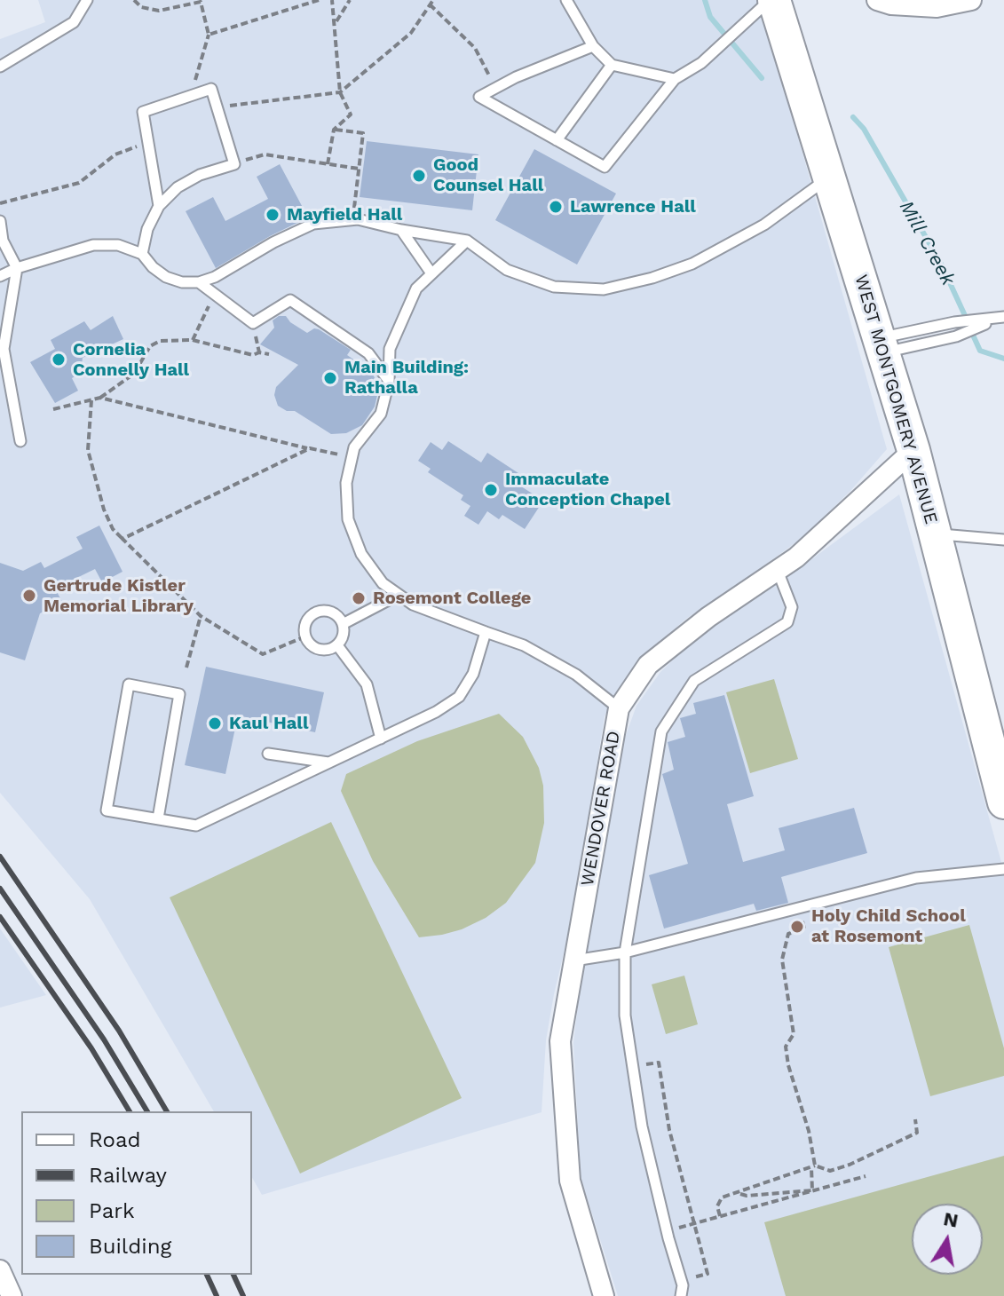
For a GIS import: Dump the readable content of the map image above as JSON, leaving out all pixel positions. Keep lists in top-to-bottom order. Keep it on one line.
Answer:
{"streets":{"main road":["WEST MONTGOMERY AVENUE"],"street":["WENDOVER ROAD"]},"crossings":[["WEST MONTGOMERY AVENUE","WENDOVER ROAD"]],"water":["Mill Creek"],"places":["Good Counsel Hall","Lawrence Hall","Mayfield Hall","Cornelia Connelly Hall","Main Building: Rathalla","Immaculate Conception Chapel","Gertrude Kistler Memorial Library","Rosemont College","Kaul Hall","Holy Child School at Rosemont"],"legend":["Road","Railway","Park","Building"],"north":"top"}
